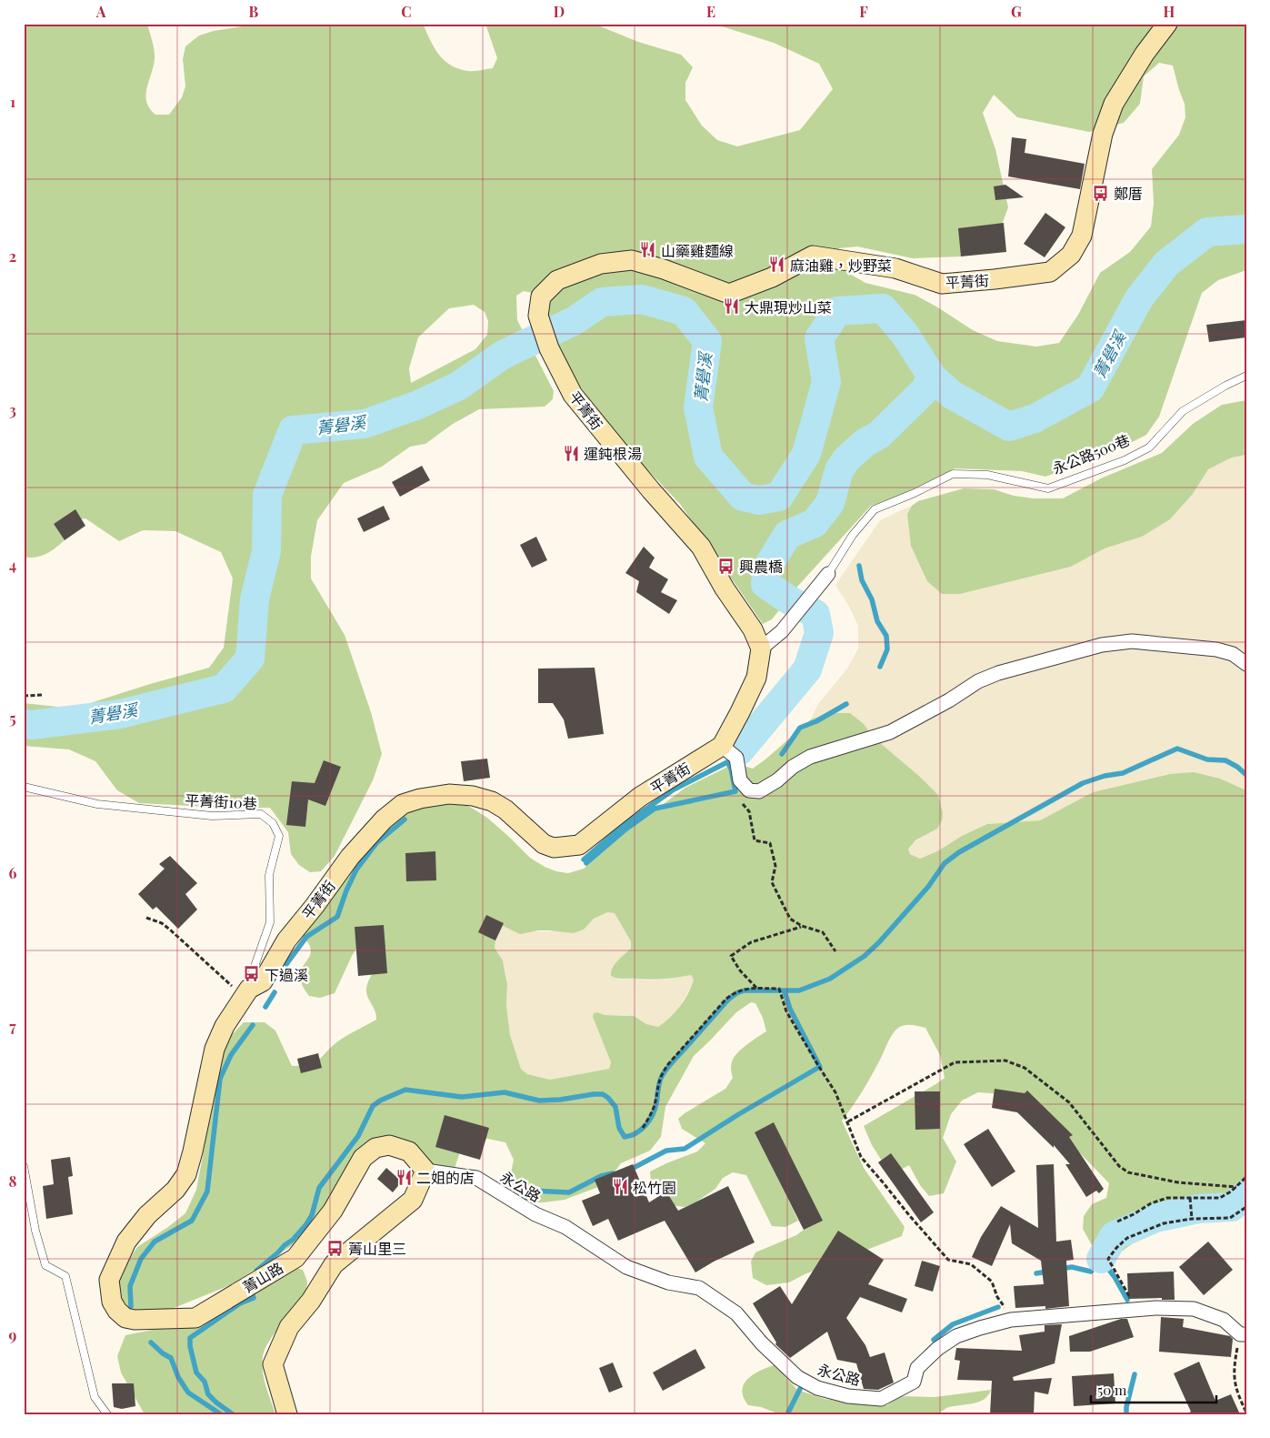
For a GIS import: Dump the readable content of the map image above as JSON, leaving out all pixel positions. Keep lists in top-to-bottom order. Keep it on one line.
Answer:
{"streets":{"street":["平菁街","永公路","菁山路"],"lane":["永公路500巷","平菁街10巷"]},"crossings":[["平菁街","平菁街10巷"],["平菁街","菁山路"],["平菁街10巷","菁山路"],["永公路","菁山路"]],"water":["菁礐溪"],"places":{"bus stop":["鄭厝","興農橋","下過溪","菁山里三"],"restaurant":["山藥雞麵線","麻油雞，炒野菜","大鼎現炒山菜","運鈍根湯","二姐的店","松竹園"]},"scale_bar":"50 m","grid":{"columns":["A","B","C","D","E","F","G","H"],"rows":["1","2","3","4","5","6","7","8","9"]}}
